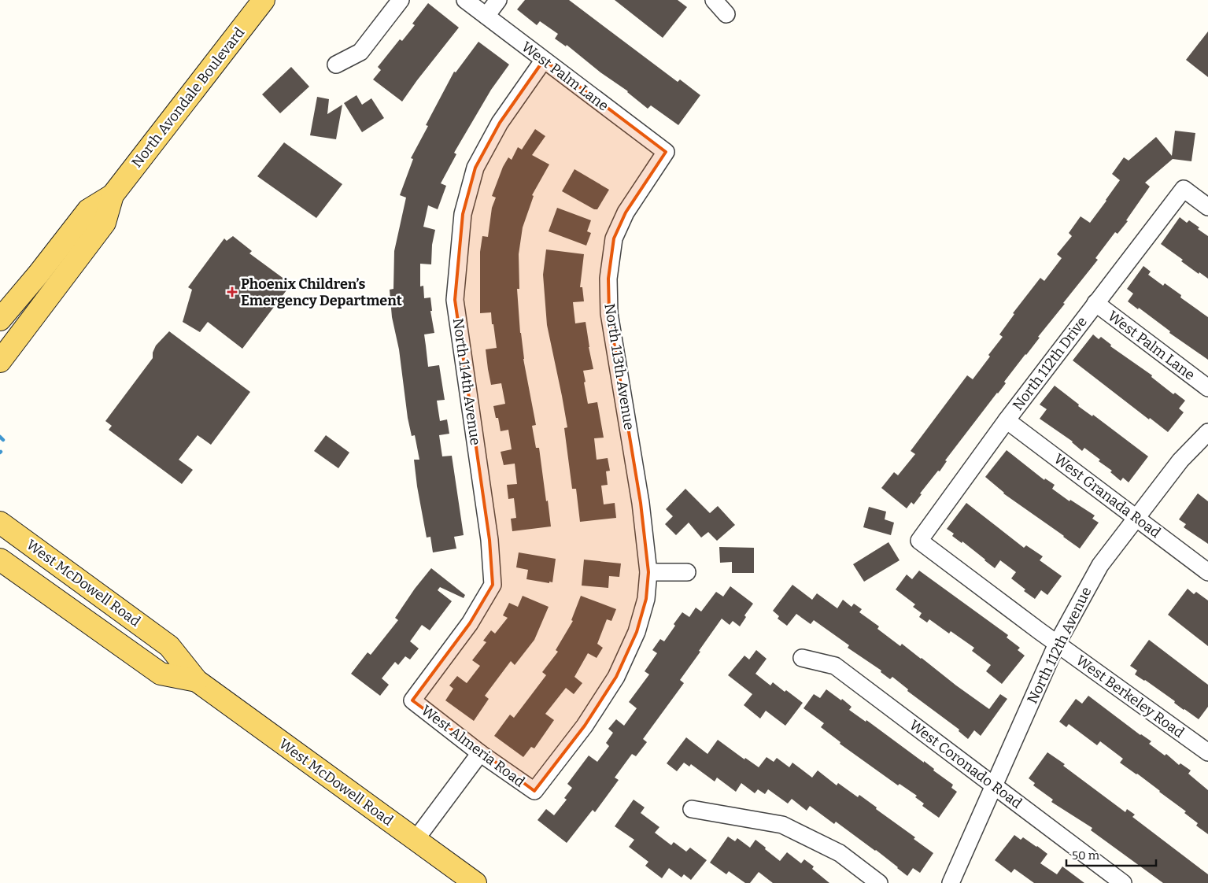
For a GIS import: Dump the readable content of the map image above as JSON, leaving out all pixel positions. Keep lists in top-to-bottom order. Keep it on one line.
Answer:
{"streets":{"main road":["North Avondale Boulevard","West McDowell Road"],"street":["West Palm Lane","North 112th Drive","North 113th Avenue","North 114th Avenue","West Granada Road","North 112th Avenue","West Berkeley Road","West Almeria Road","West Coronado Road"]},"crossings":[["West Palm Lane","North 112th Drive"],["West Palm Lane","North 113th Avenue"],["West Palm Lane","North 114th Avenue"],["North 112th Drive","West Granada Road"],["North 112th Drive","West Berkeley Road"],["North 113th Avenue","West Almeria Road"],["North 114th Avenue","West Almeria Road"],["West Granada Road","North 112th Avenue"],["North 112th Avenue","West Berkeley Road"],["North 112th Avenue","West Coronado Road"]],"places":{"health":["Phoenix Children’s Emergency Department"]},"scale_bar":"50 m"}
